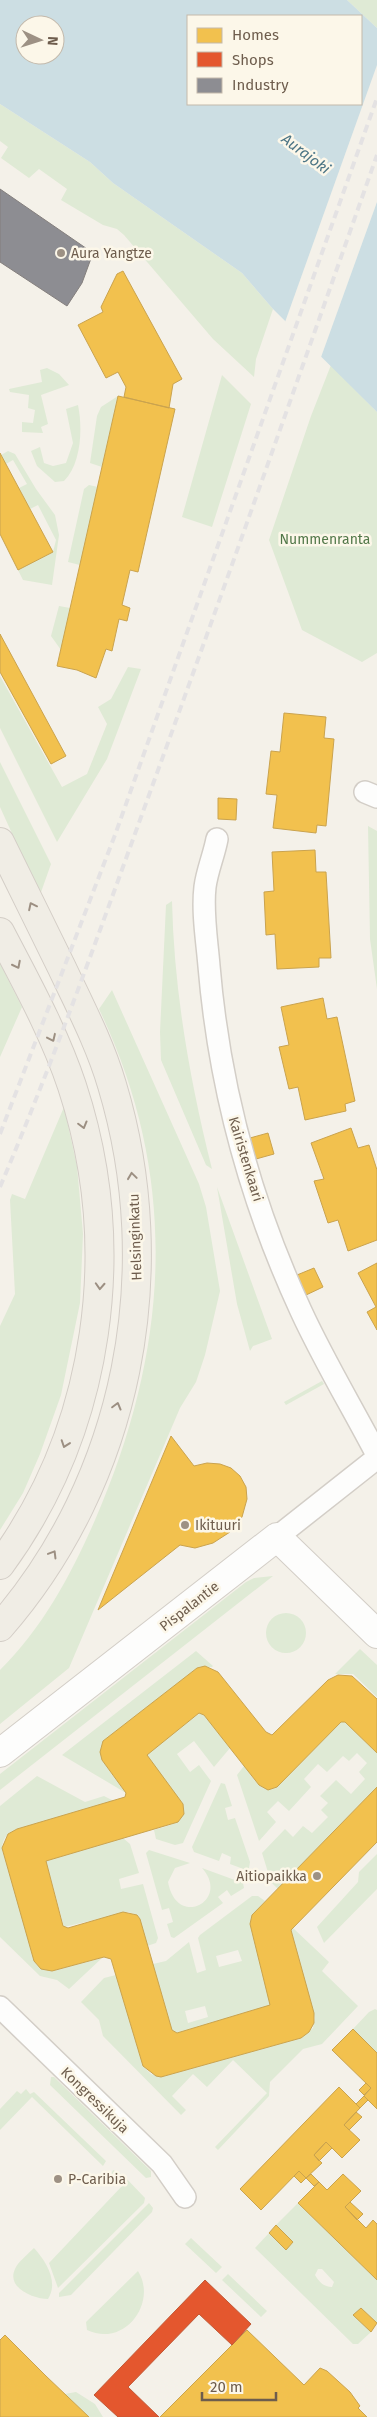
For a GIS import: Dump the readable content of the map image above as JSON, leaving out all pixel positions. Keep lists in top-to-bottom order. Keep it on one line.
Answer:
{"streets":{"main road":["Helsinginkatu"],"street":["Kairistenkaari","Pispalantie","Kongressikuja"]},"crossings":[["Kairistenkaari","Pispalantie"]],"water":["Aurajoki"],"parks":["Nummenranta"],"places":["Aura Yangtze","Ikituuri","Aitiopaikka","P-Caribia"],"legend":["Homes","Shops","Industry"],"scale_bar":"20 m","north":"right"}
